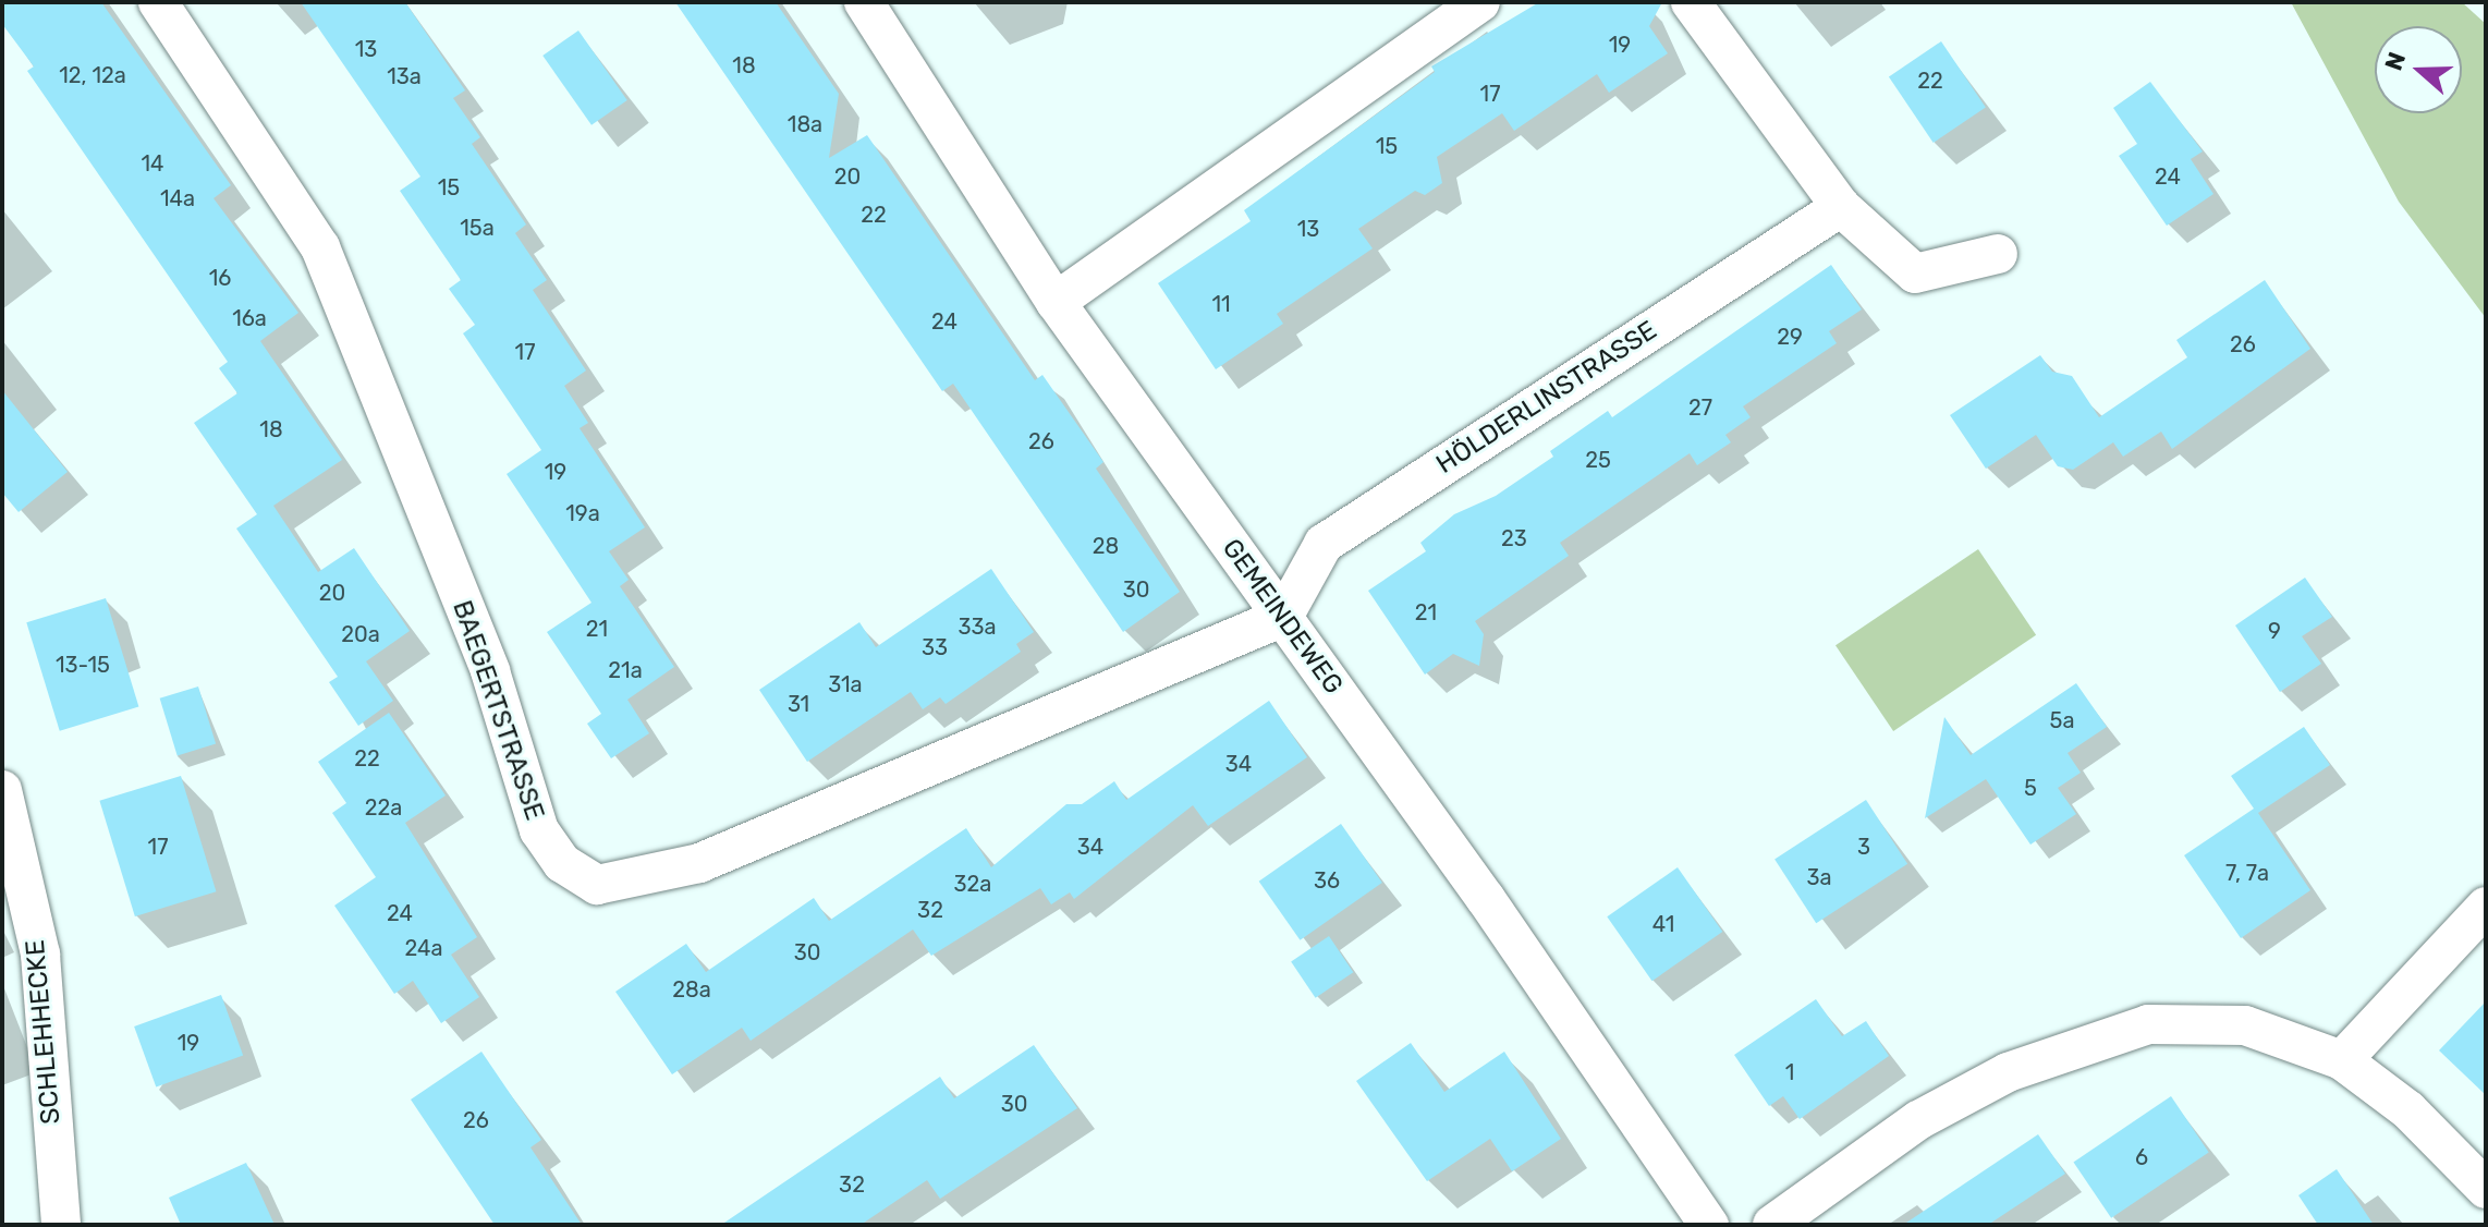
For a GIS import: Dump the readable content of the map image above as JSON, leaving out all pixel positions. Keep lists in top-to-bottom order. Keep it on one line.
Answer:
{"streets":{"street":["HÖLDERLINSTRASSE","GEMEINDEWEG","BAEGERTSTRASSE","SCHLEHHECKE"]},"crossings":[["HÖLDERLINSTRASSE","GEMEINDEWEG"],["HÖLDERLINSTRASSE","BAEGERTSTRASSE"],["GEMEINDEWEG","BAEGERTSTRASSE"]],"house_numbers":["19","13","18","12, 12a","13a","22","17","18a","15","14","20","24","15","14a","22","15a","13","16","11","16a","24","29","26","17","27","18","26","25","19","19a","23","28","30","20","21","33a","21","9","20a","33","13-15","21a","31a","31","5a","22","34","5","22a","17","34","3","7, 7a","3a","36","32a","32","24","41","24a","30","28a","19","1","30","26","6","32"],"north":"left"}
